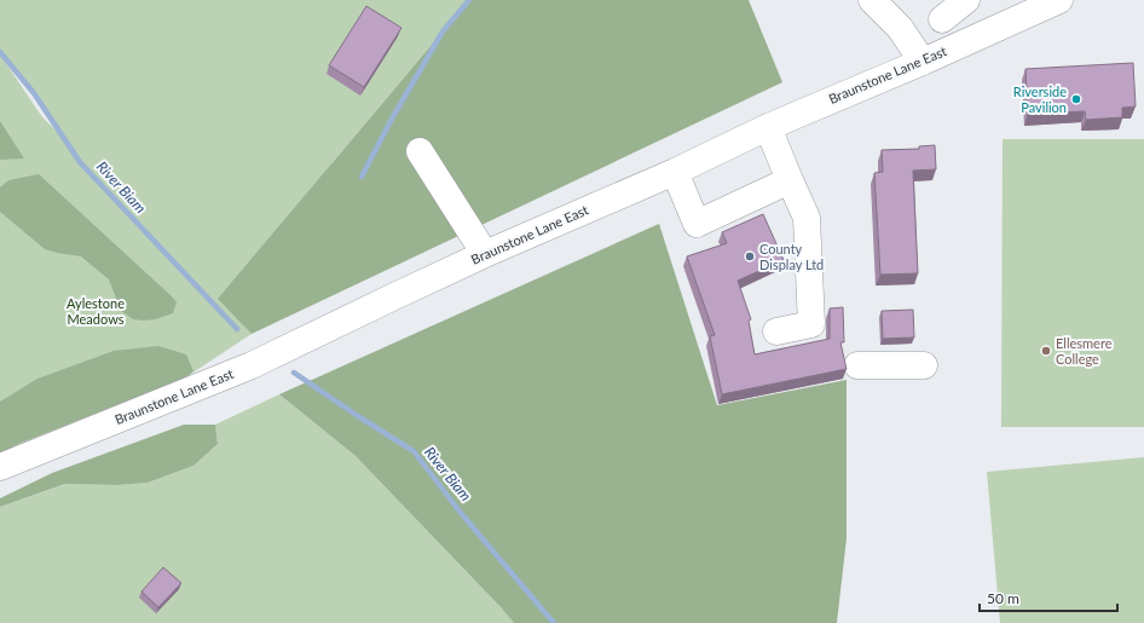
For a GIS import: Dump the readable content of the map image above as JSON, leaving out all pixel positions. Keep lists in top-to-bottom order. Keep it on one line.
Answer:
{"streets":{"street":["Braunstone Lane East"]},"water":["River Biam"],"parks":["Aylestone Meadows"],"places":["Riverside Pavilion","County Display Ltd","Ellesmere College"],"scale_bar":"50 m"}
